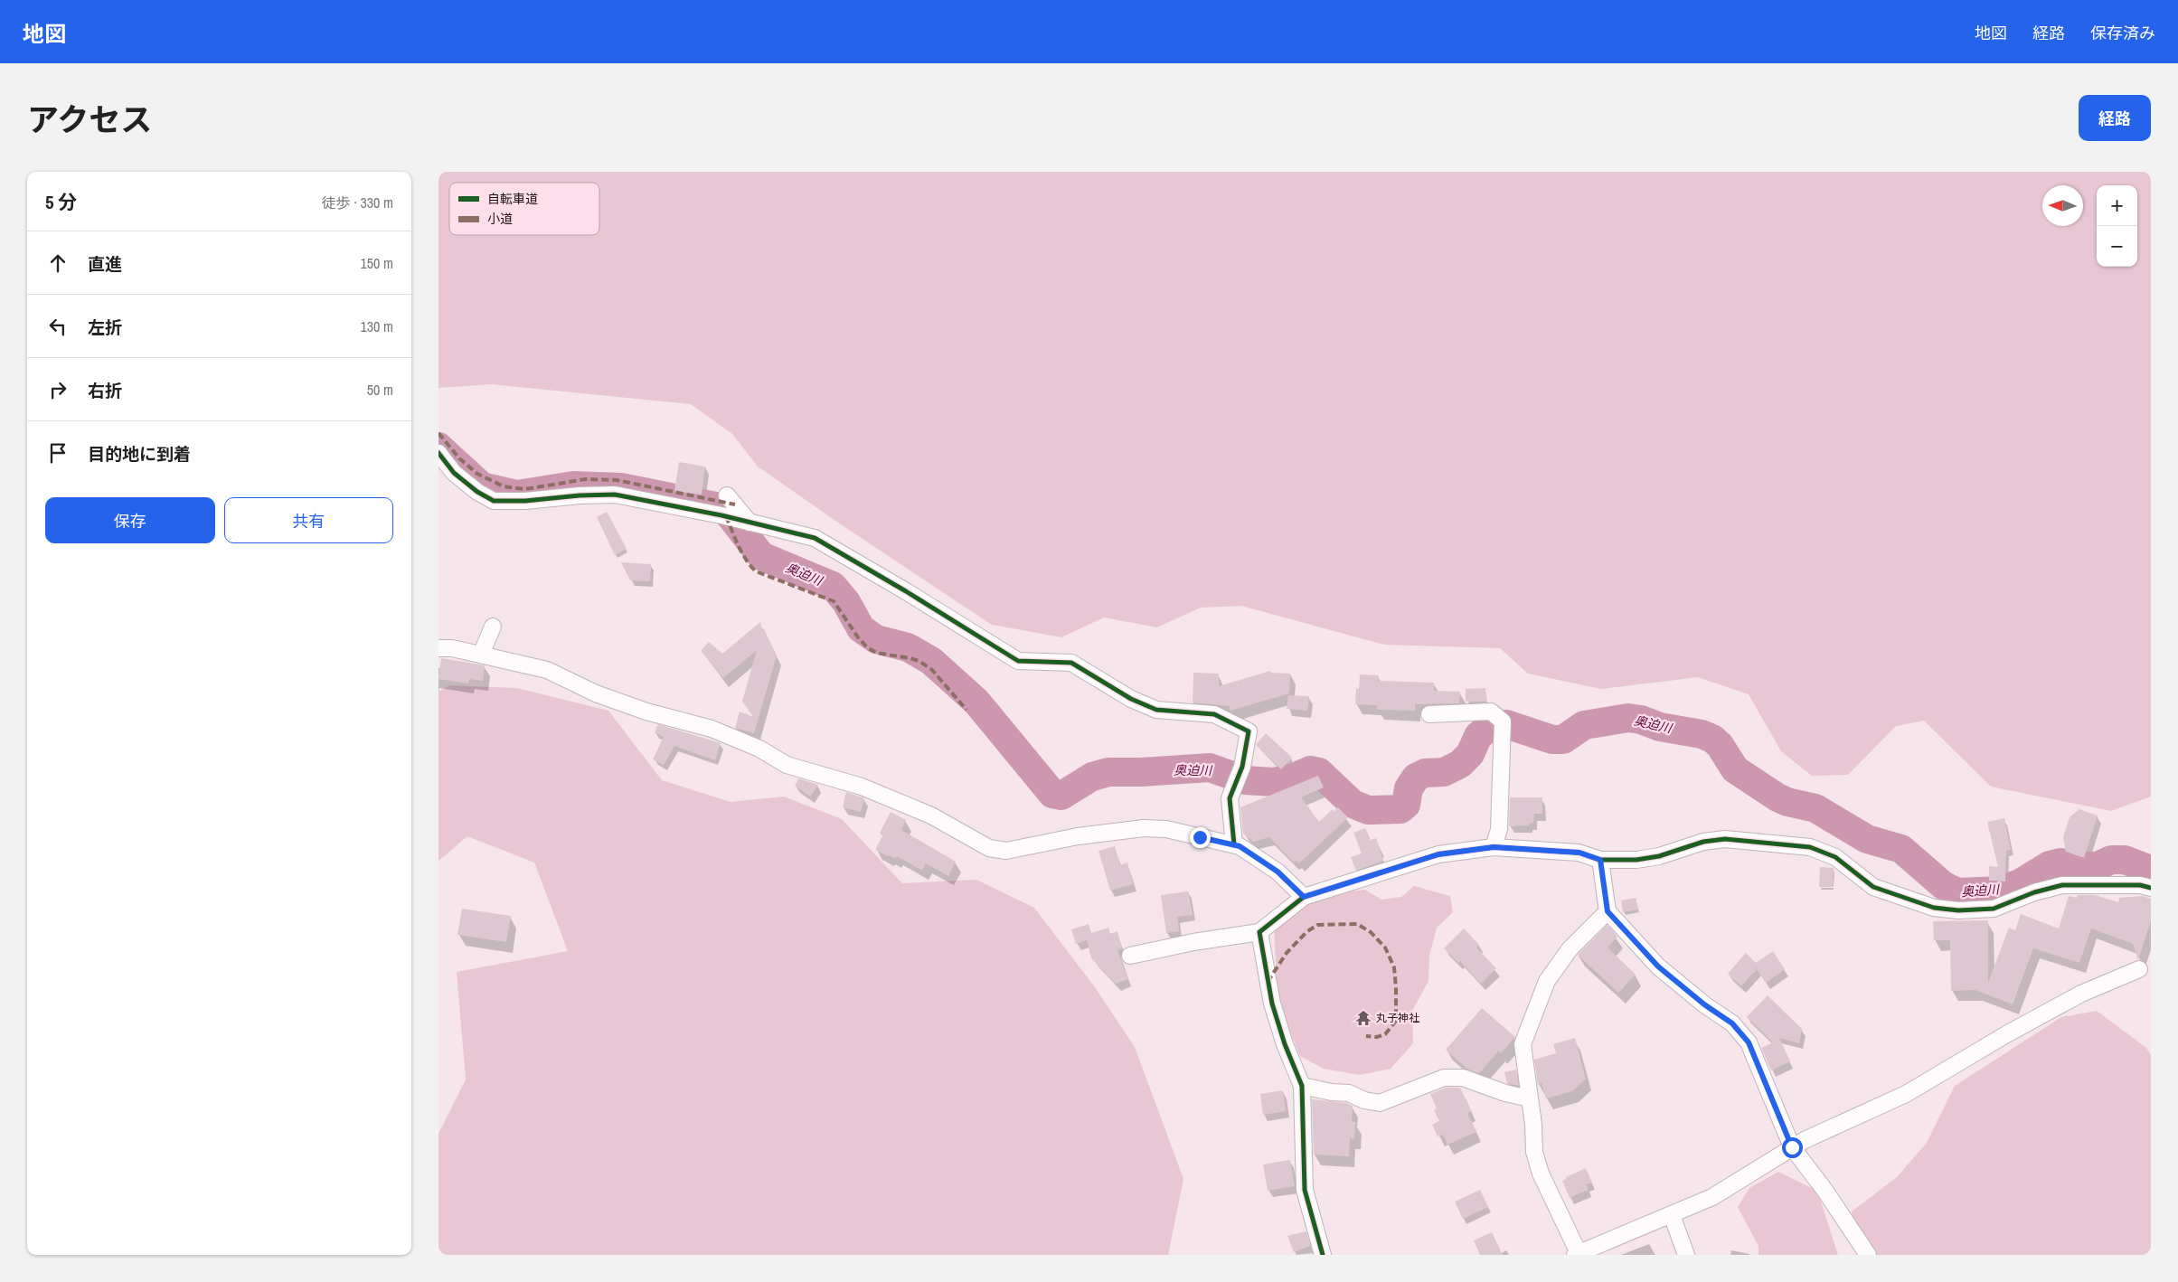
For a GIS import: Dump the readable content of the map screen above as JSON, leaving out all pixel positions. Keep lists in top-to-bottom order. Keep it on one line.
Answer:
{"water":["奥迫川"],"places":{"temple":["丸子神社"]},"legend":["自転車道","小道"],"north":"left","page":{"header":"地図","nav":["地図","経路","保存済み"],"title":"アクセス","buttons":["経路",["保存","共有"]],"heading":["5 分","徒歩 · 330 m"],"map_buttons":["+","−"],"list":[["直進","150 m"],["左折","130 m"],["右折","50 m"],"目的地に到着"]}}
